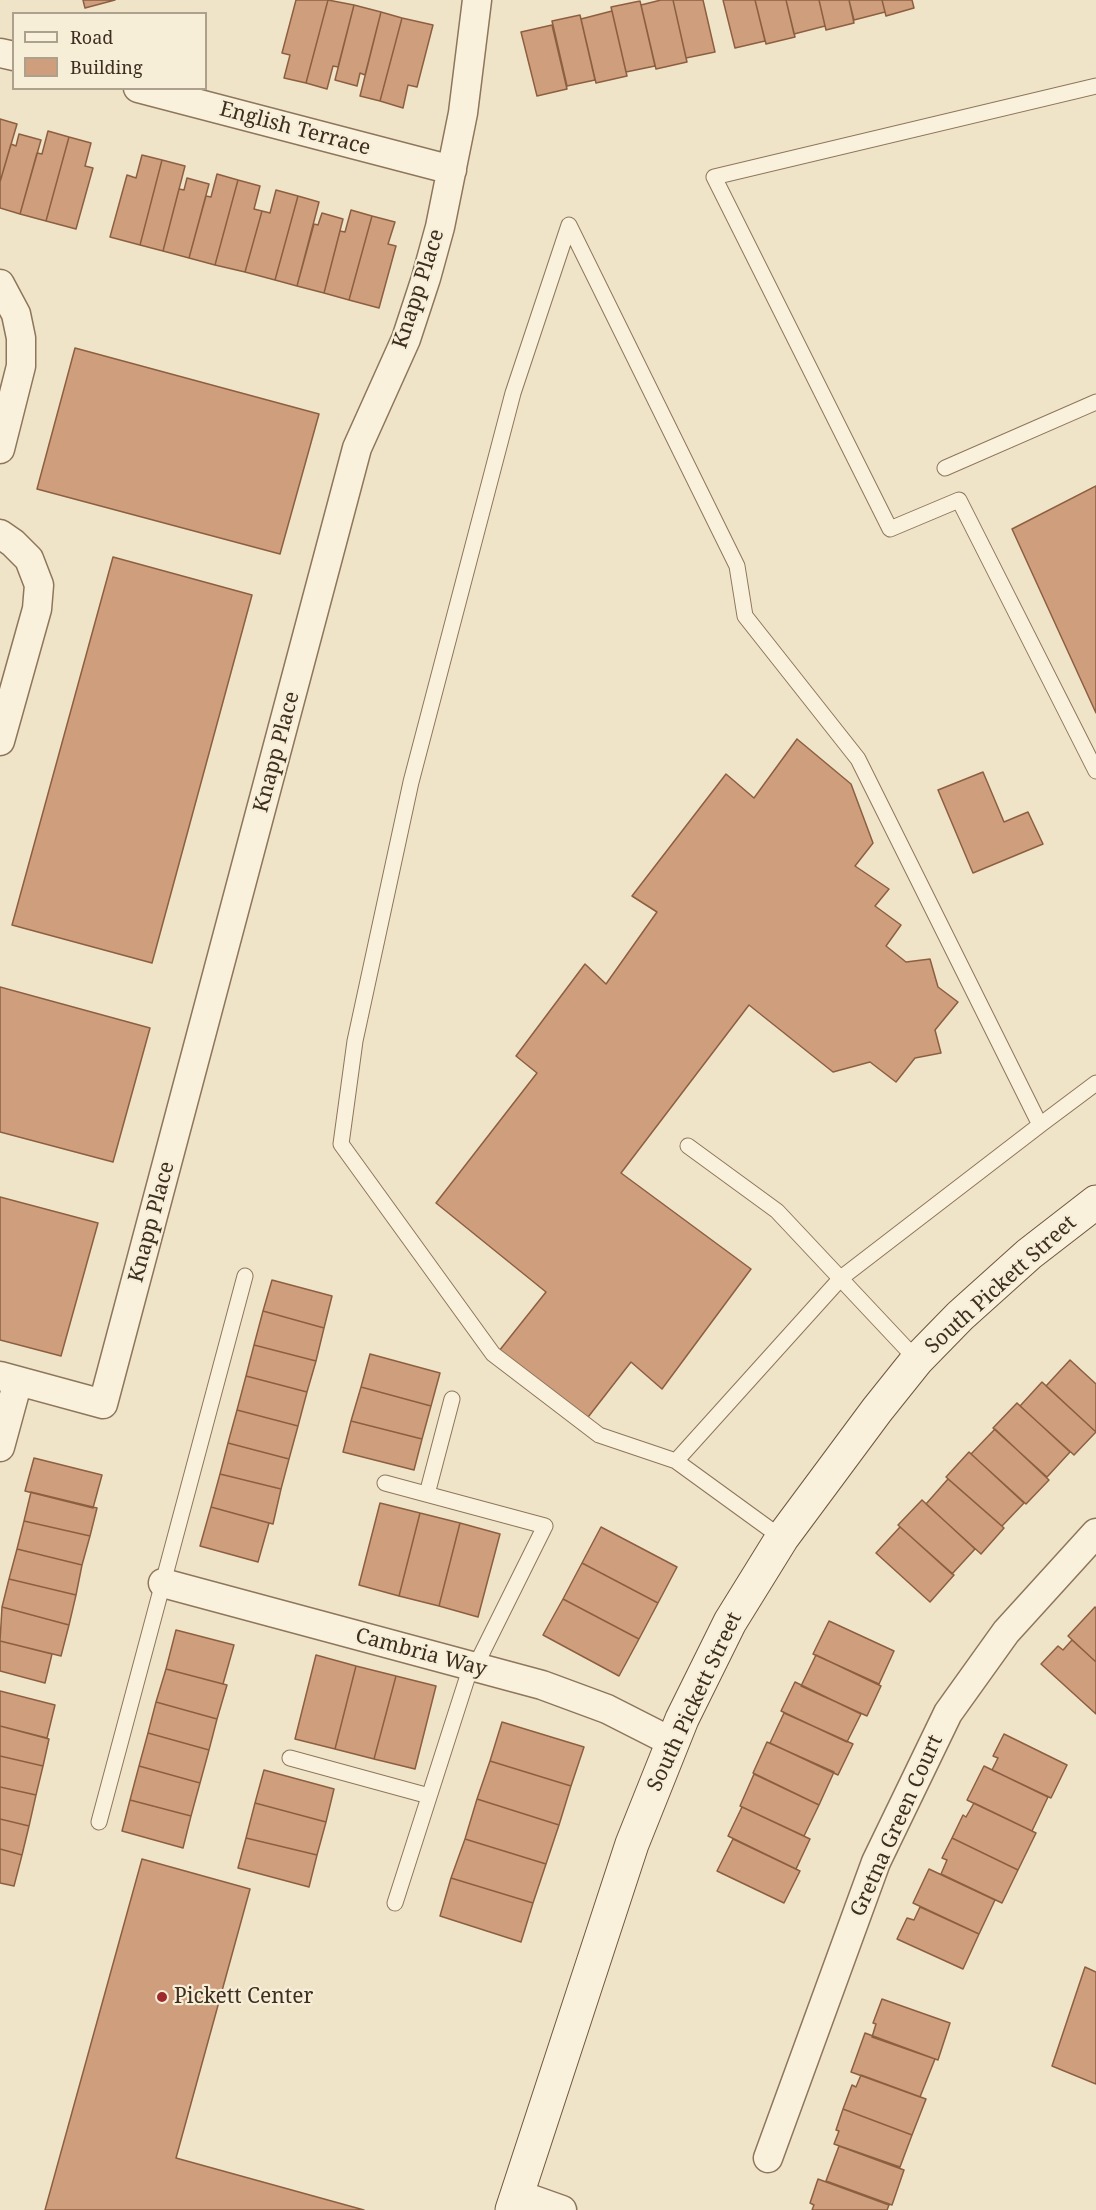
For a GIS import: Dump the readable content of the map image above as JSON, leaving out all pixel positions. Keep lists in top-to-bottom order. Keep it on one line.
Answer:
{"streets":{"main road":["South Pickett Street"],"street":["English Terrace","Knapp Place","Cambria Way","Gretna Green Court"]},"crossings":[["English Terrace","Knapp Place"],["South Pickett Street","Cambria Way"]],"places":["Pickett Center"],"legend":["Road","Building"]}
